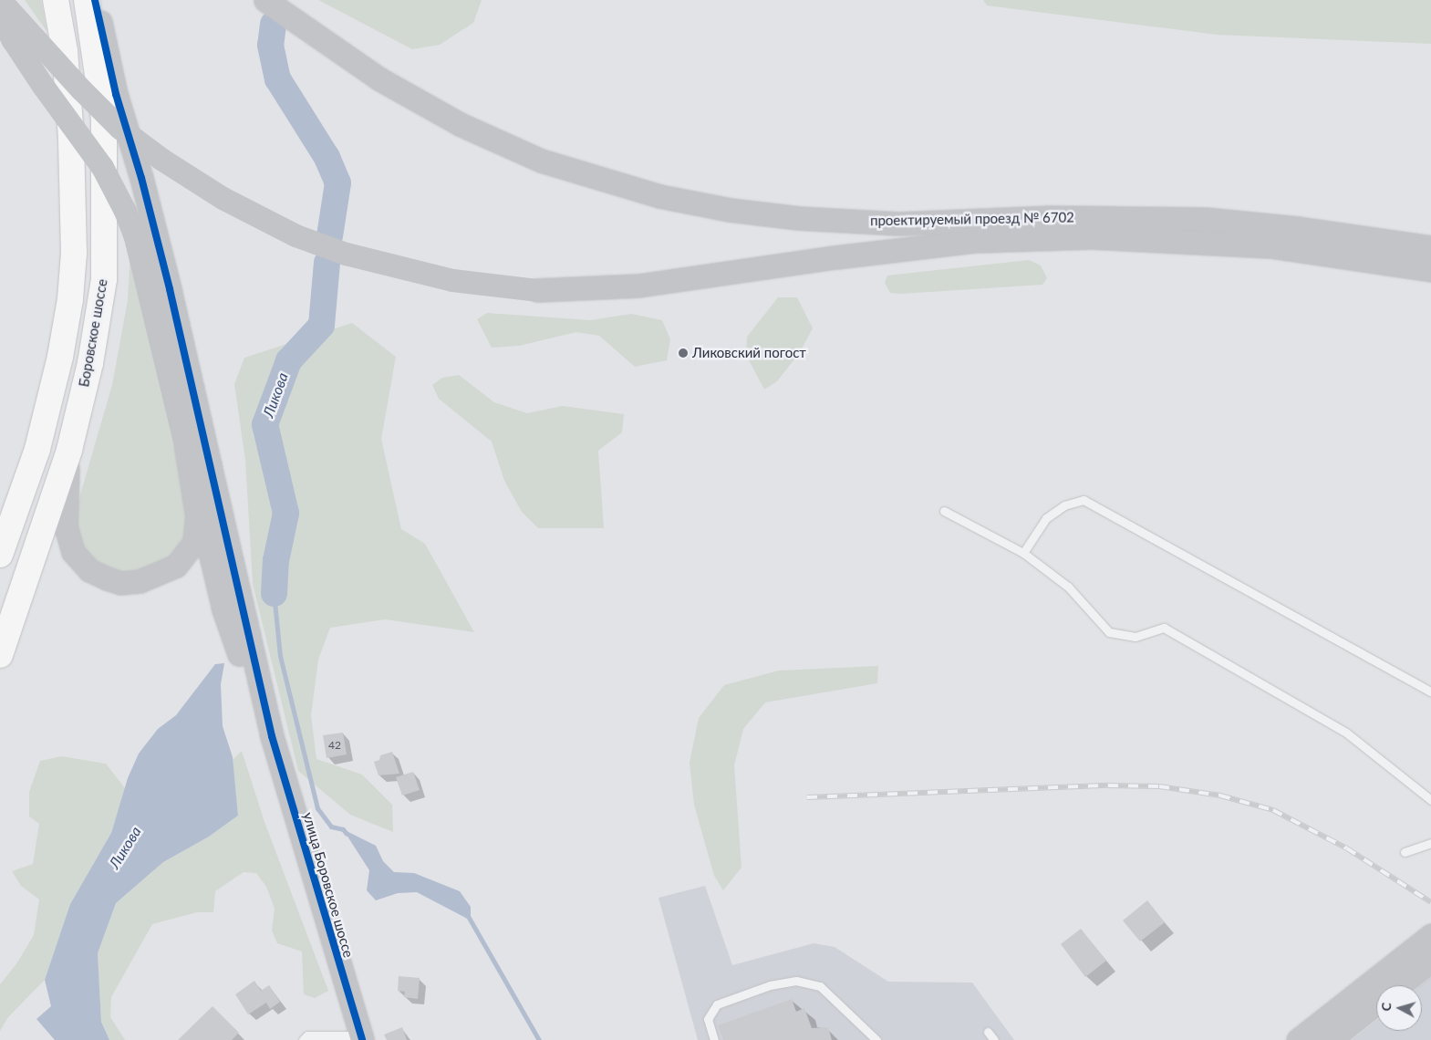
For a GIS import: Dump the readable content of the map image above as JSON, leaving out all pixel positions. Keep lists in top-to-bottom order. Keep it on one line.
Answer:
{"streets":{"main road":["проектируемый проезд № 6702","Боровское шоссе","улица Боровское шоссе"]},"water":["Ликова"],"places":["Ликовский погост"],"house_numbers":["42"],"north":"left"}
